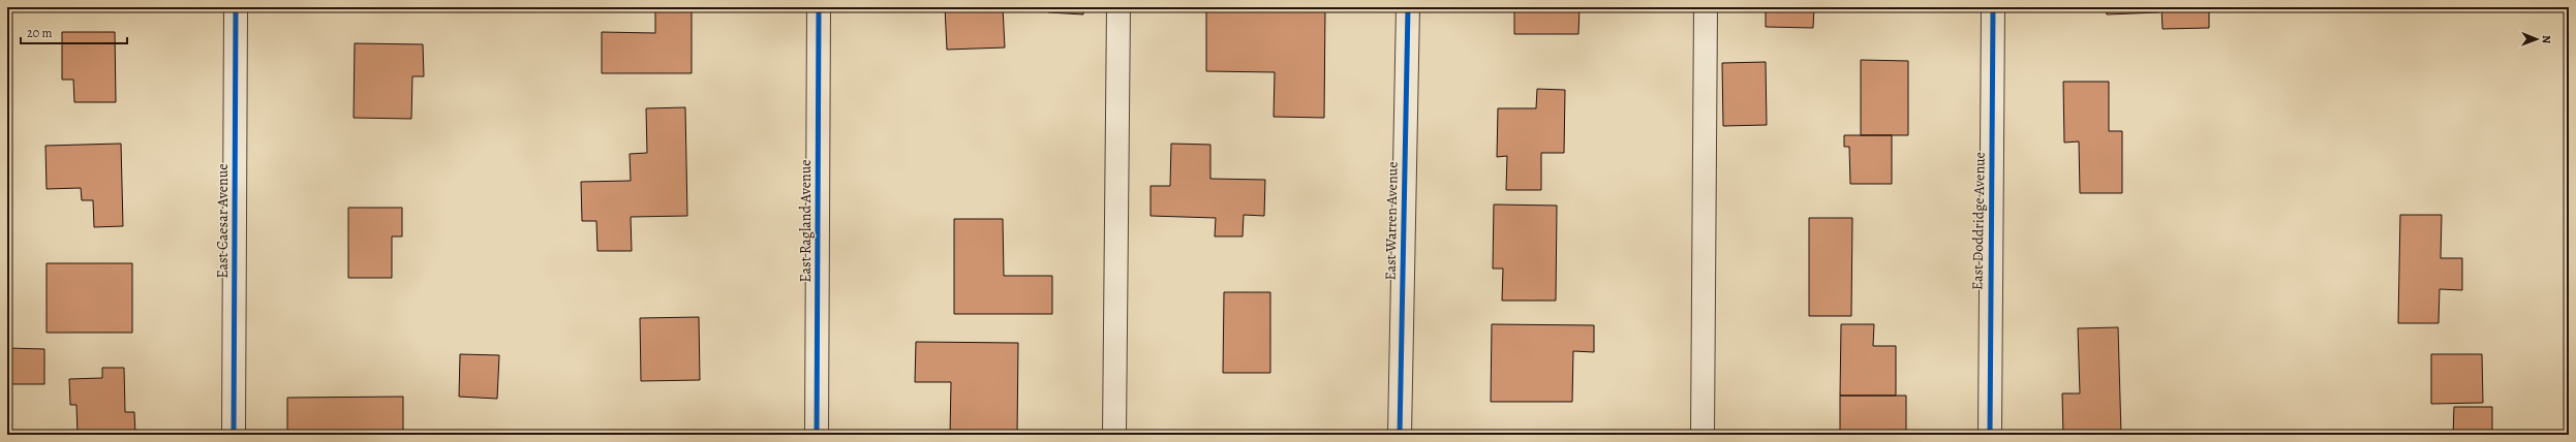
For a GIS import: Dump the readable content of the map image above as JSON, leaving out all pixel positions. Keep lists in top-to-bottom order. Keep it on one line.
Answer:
{"streets":{"street":["East Caesar Avenue","East Ragland Avenue","East Warren Avenue","East Doddridge Avenue"]},"scale_bar":"20 m","north":"right"}
